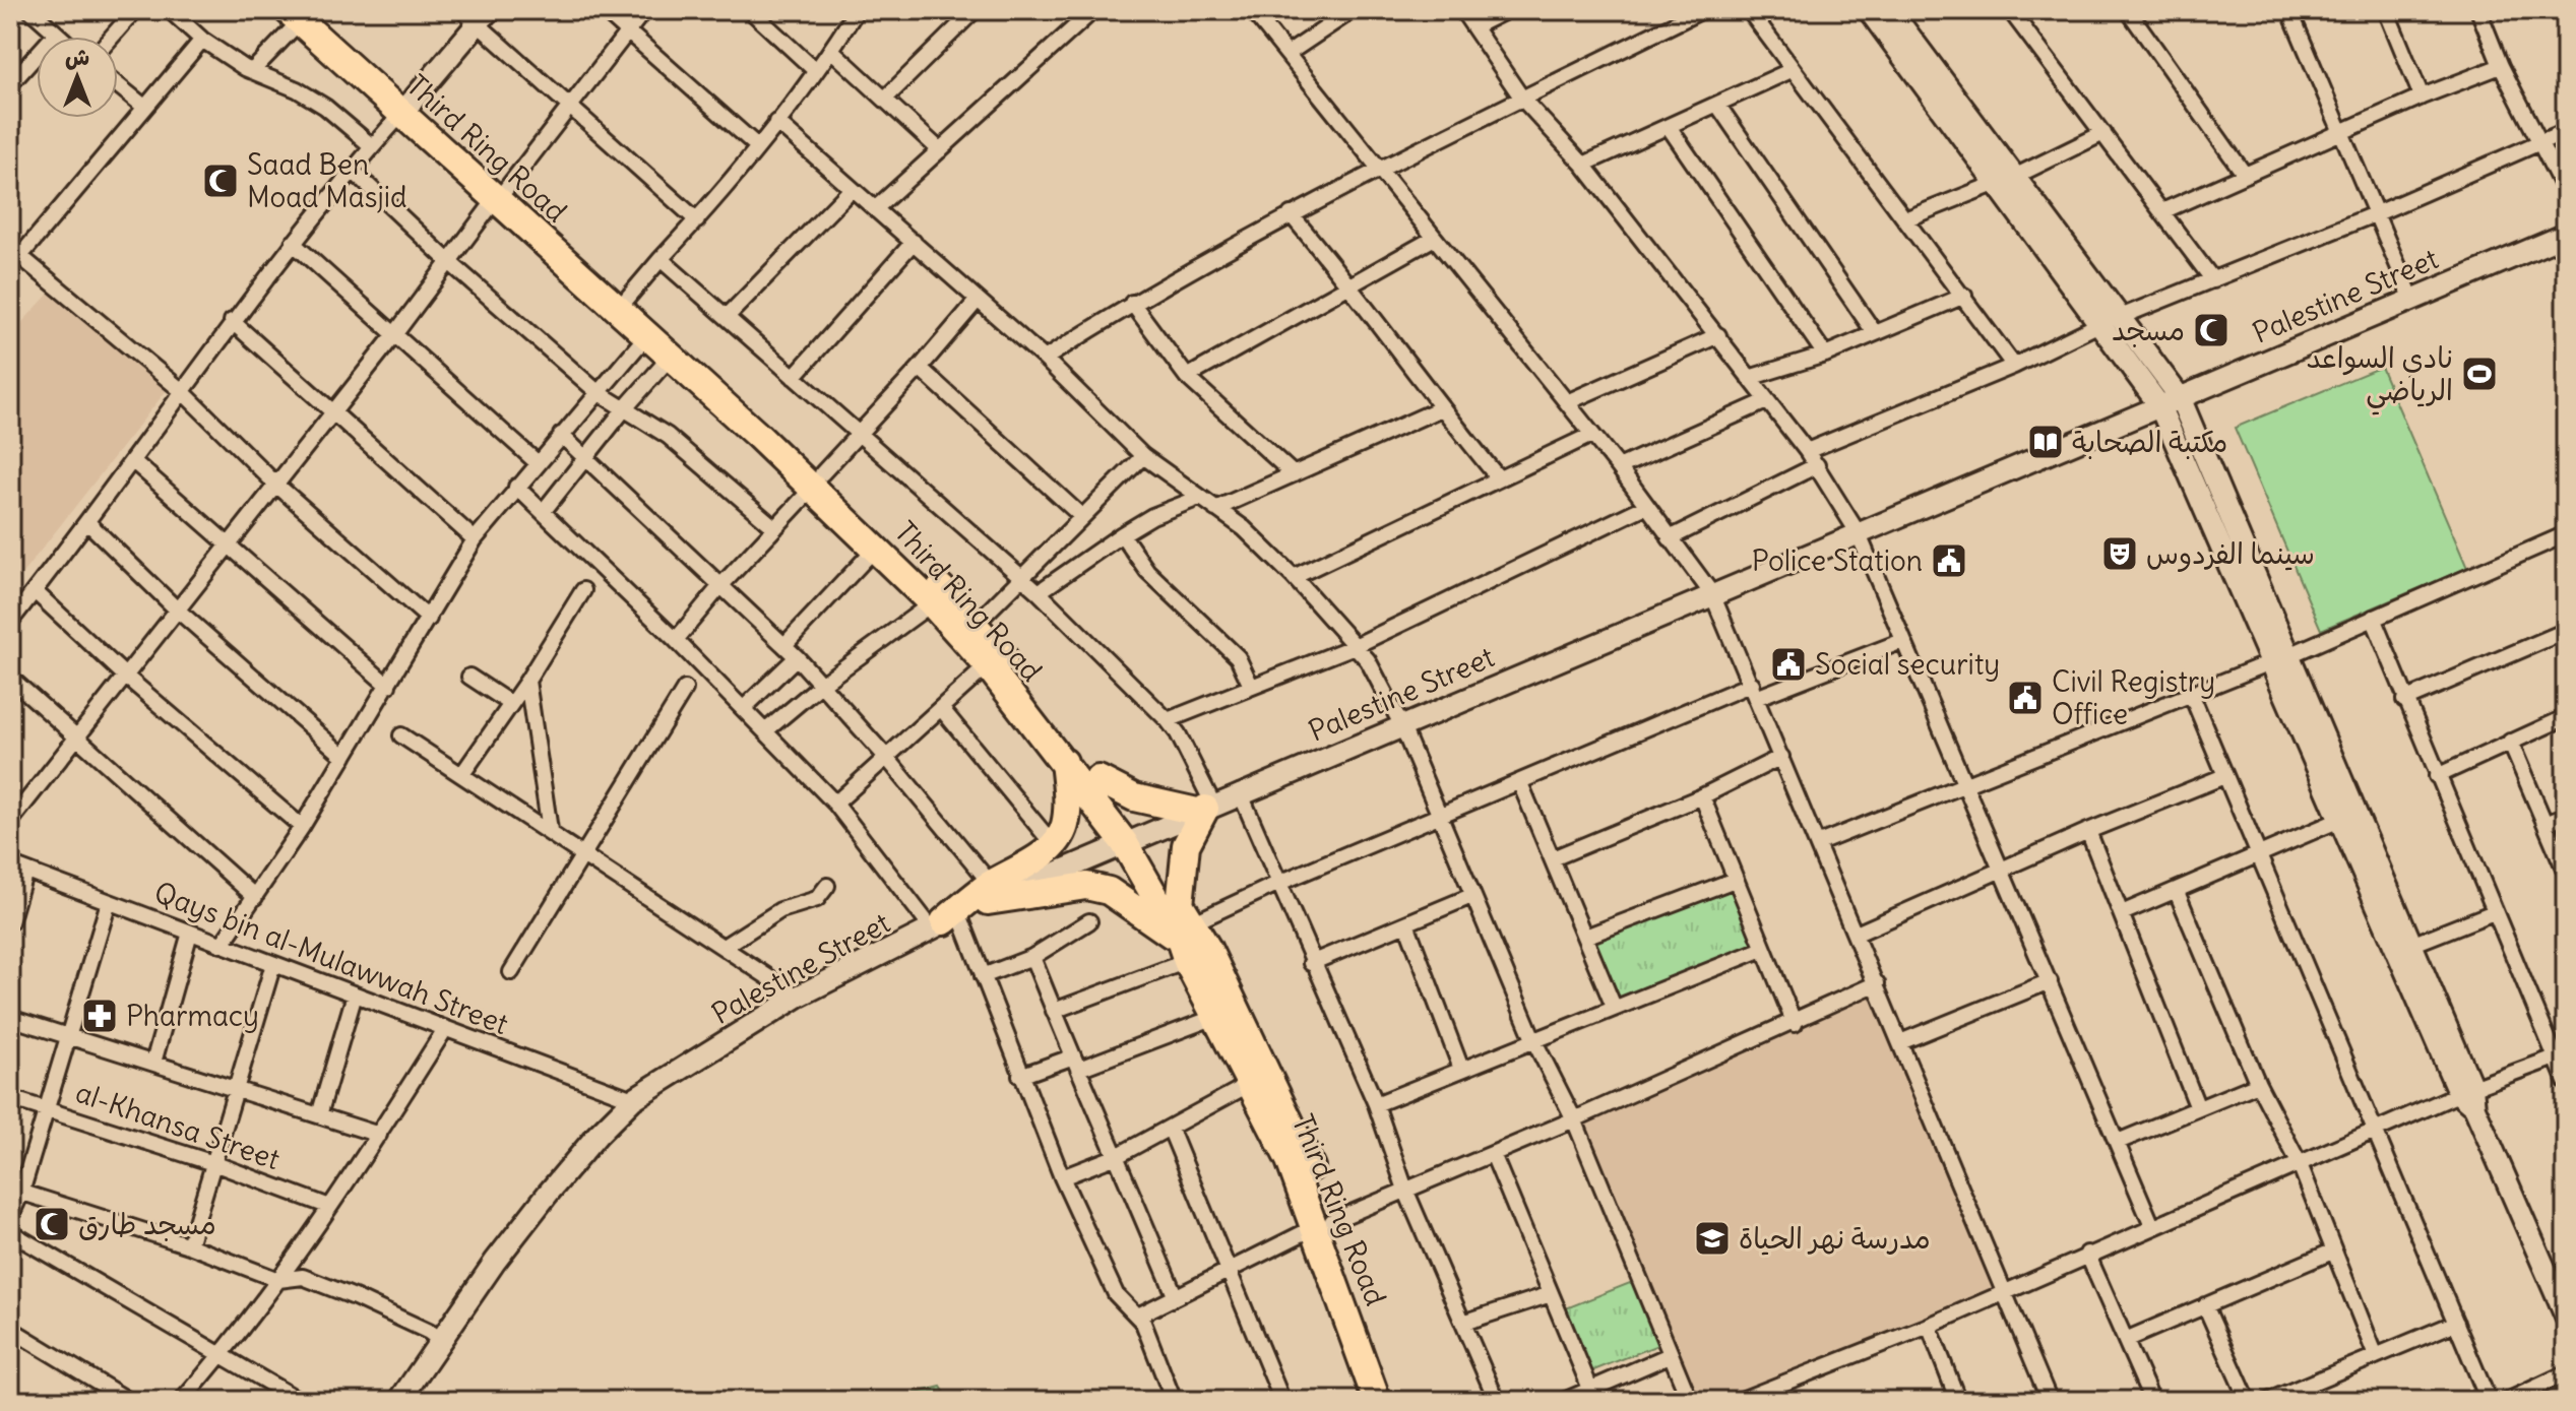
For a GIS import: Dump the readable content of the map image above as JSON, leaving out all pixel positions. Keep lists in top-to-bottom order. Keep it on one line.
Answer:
{"streets":{"highway":["Third Ring Road"],"street":["Palestine Street","Qays bin al-Mulawwah Street","al-Khansa Street"]},"crossings":[["Third Ring Road","Palestine Street"],["Palestine Street","Qays bin al-Mulawwah Street"]],"places":{"mosque":["Saad Ben Moad Masjid","مسجد","مسجد طارق"],"sports":["نادي السواعد الرياضي"],"library":["مكتبة الصحابة"],"theatre":["سينما الفردوس"],"public building":["Police Station","Social security","Civil Registry Office"],"pharmacy":["Pharmacy"],"school or university":["مدرسة نهر الحياة"]},"north":"top"}
